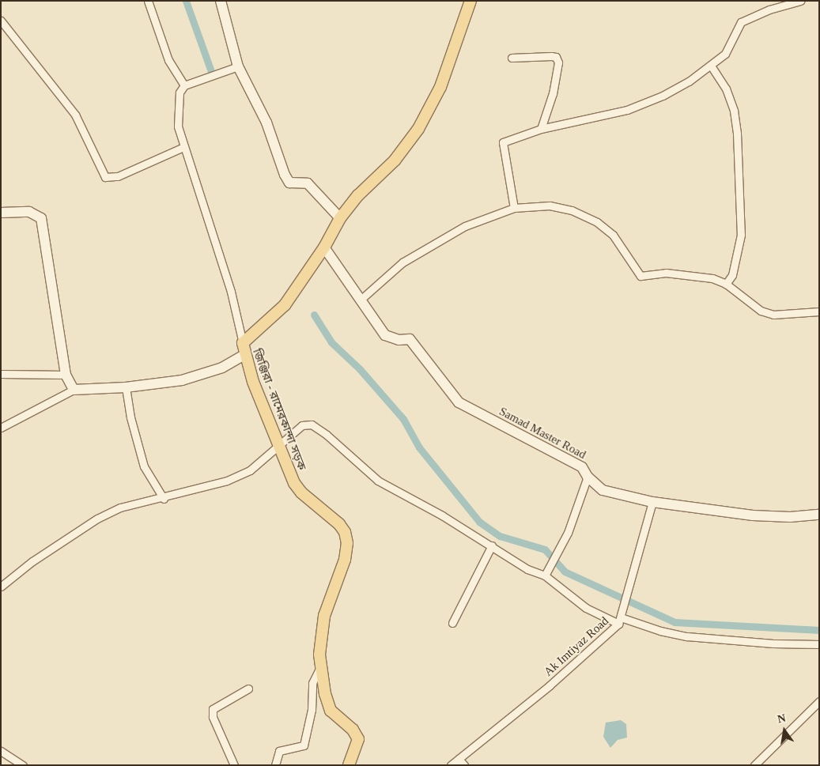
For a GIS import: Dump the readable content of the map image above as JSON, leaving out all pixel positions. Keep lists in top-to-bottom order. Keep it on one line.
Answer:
{"streets":{"main road":["জিঞ্জিরা - রামেরকান্দা সড়ক"],"street":["Samad Master Road","Ak Imtiyaz Road"]},"crossings":[["জিঞ্জিরা - রামেরকান্দা সড়ক","Samad Master Road"],["Samad Master Road","Ak Imtiyaz Road"]],"north":"top"}
